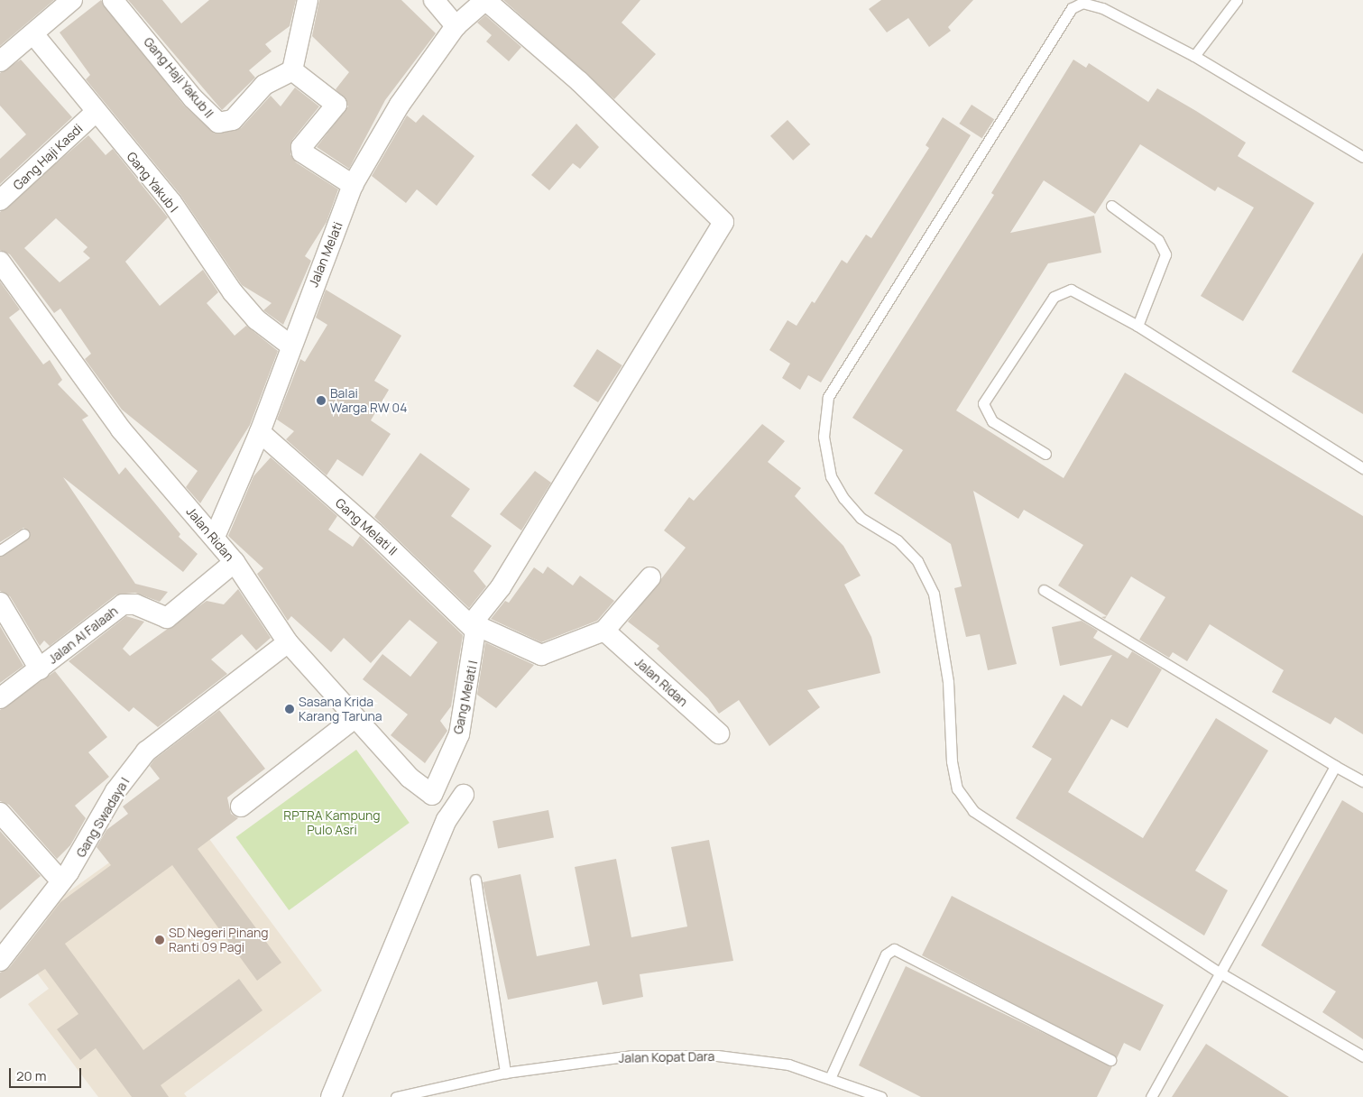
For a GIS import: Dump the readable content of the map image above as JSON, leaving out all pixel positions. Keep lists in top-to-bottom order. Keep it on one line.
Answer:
{"streets":{"street":["Gang Haji Yakub II","Gang Haji Kasdi","Gang Yakub I","Jalan Melati","Gang Melati II","Jalan Ridan","Jalan Al Falaah","Gang Melati I","Gang Swadaya I"],"lane":["Jalan Kopat Dara"]},"crossings":[["Gang Haji Kasdi","Gang Yakub I"],["Gang Yakub I","Jalan Melati"],["Jalan Melati","Gang Melati II"],["Jalan Melati","Jalan Ridan"],["Gang Melati II","Jalan Ridan"],["Gang Melati II","Gang Melati I"],["Jalan Ridan","Jalan Al Falaah"],["Jalan Ridan","Gang Melati I"],["Jalan Ridan","Gang Swadaya I"]],"parks":["RPTRA Kampung Pulo Asri"],"places":["Balai Warga RW 04","Sasana Krida Karang Taruna","SD Negeri Pinang Ranti 09 Pagi"],"scale_bar":"20 m"}
